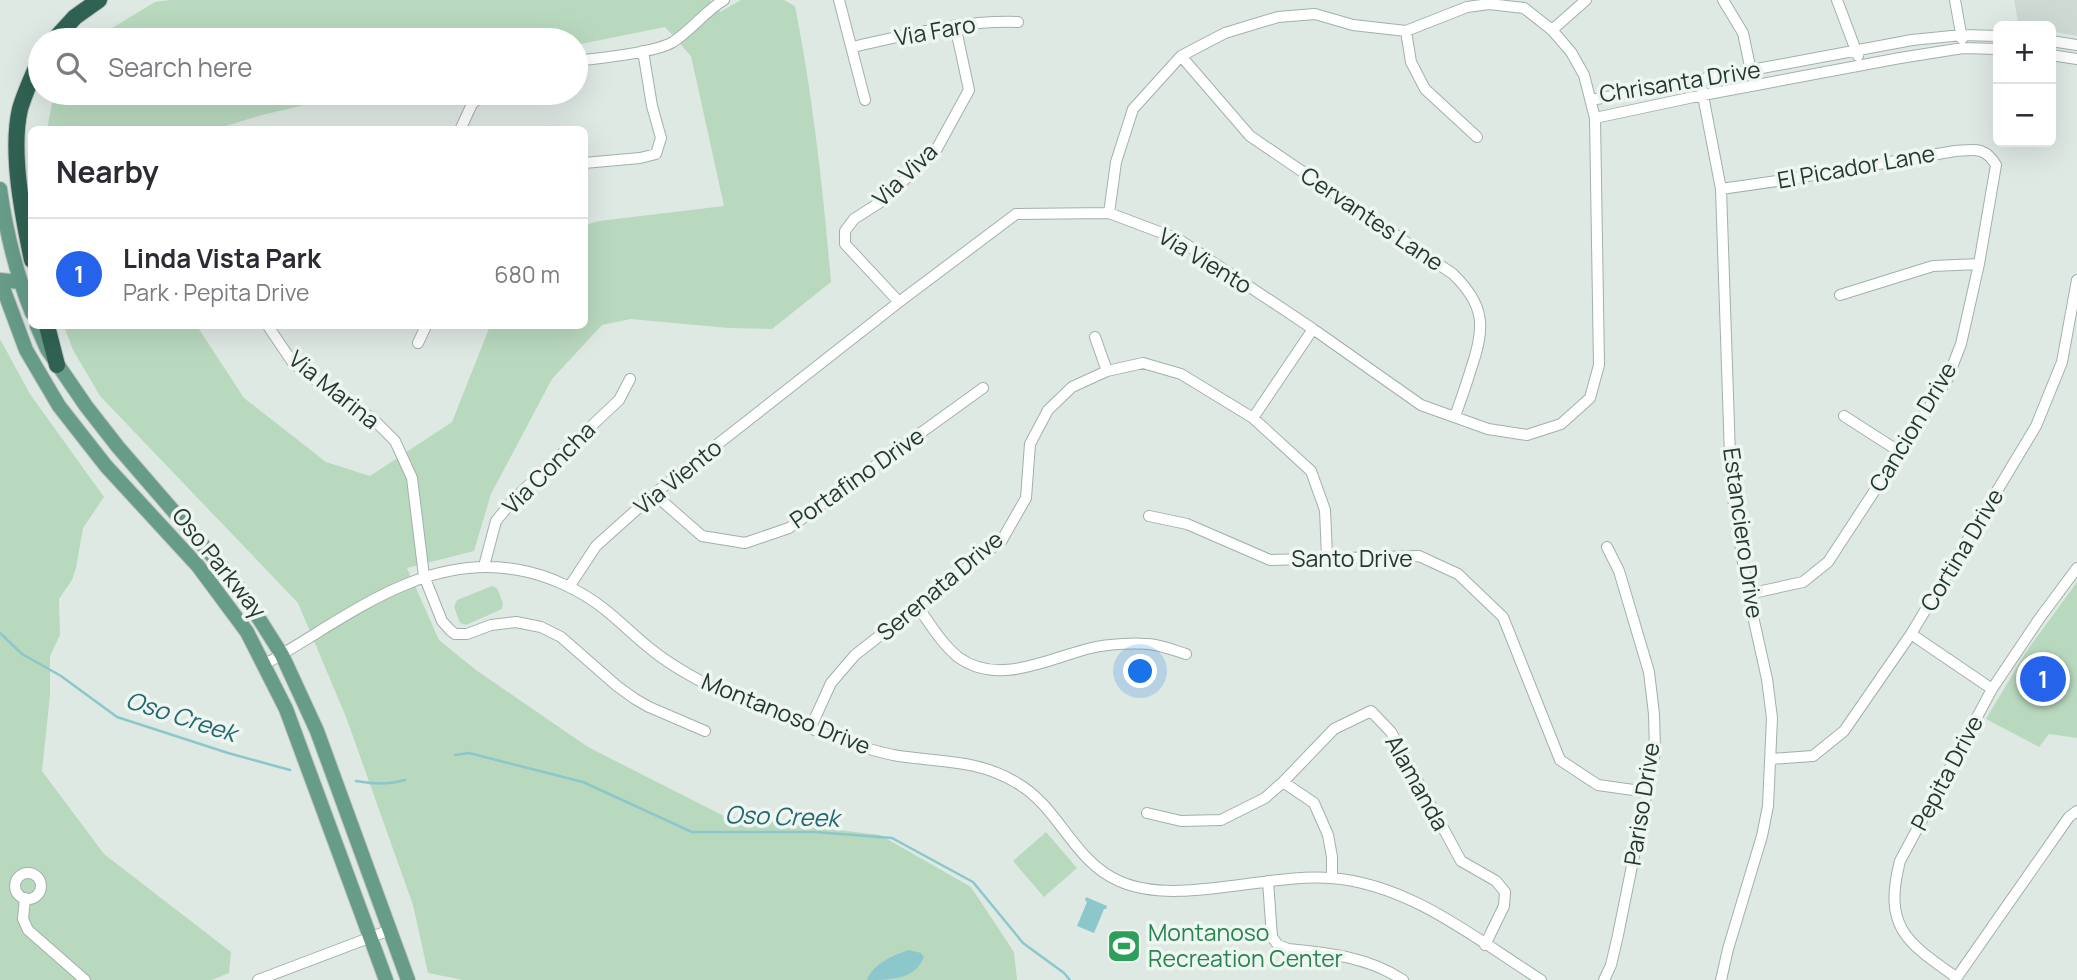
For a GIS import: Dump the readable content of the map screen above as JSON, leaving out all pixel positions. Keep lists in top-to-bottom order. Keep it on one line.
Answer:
{"streets":{"main road":["Oso Parkway"],"street":["Via Faro","Chrisanta Drive","El Picador Lane","Via Viva","Cervantes Lane","Via Viento","Via Marina","Cancion Drive","Via Concha","Portafino Drive","Estanciero Drive","Cortina Drive","Santo Drive","Serenata Drive","Montanoso Drive","Pepita Drive","Alamanda","Pariso Drive"]},"crossings":[["Via Faro","Via Viva"],["Chrisanta Drive","Cervantes Lane"],["Chrisanta Drive","Via Viento"],["Chrisanta Drive","Estanciero Drive"],["El Picador Lane","Cancion Drive"],["El Picador Lane","Estanciero Drive"],["Via Viva","Via Viento"],["Cervantes Lane","Via Viento"],["Via Viento","Portafino Drive"],["Via Viento","Montanoso Drive"],["Via Marina","Montanoso Drive"],["Cancion Drive","Estanciero Drive"],["Via Concha","Montanoso Drive"],["Estanciero Drive","Cortina Drive"],["Santo Drive","Serenata Drive"],["Santo Drive","Pariso Drive"],["Oso Parkway","Montanoso Drive"],["Serenata Drive","Montanoso Drive"],["Montanoso Drive","Alamanda"]],"water":["Oso Creek"],"places":{"sports":["Montanoso Recreation Center"]},"page":{"map_buttons":["+","−"],"search":"Search here","heading":"Nearby","list":[{"mark":"1","name":"Linda Vista Park","note":"Park · Pepita Drive","value":"680 m"}],"pins":"1"}}
